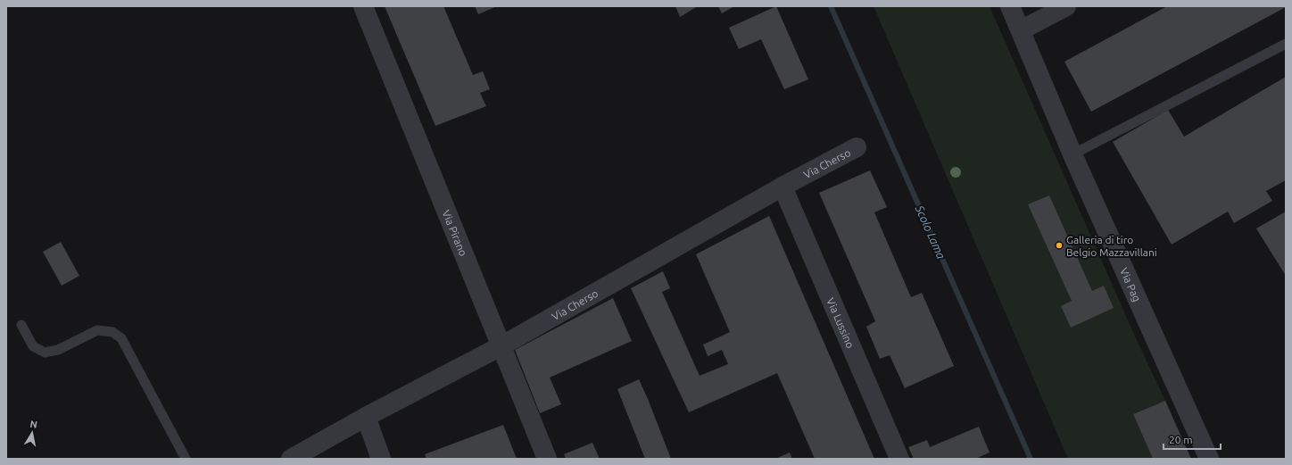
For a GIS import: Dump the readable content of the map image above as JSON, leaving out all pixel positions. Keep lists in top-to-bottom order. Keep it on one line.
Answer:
{"streets":{"street":["Via Cherso","Via Pirano","Via Pag","Via Lussino"]},"crossings":[["Via Cherso","Via Pirano"],["Via Cherso","Via Lussino"]],"water":["Scolo Lama"],"places":["Galleria di tiro Belgio Mazzavillani"],"scale_bar":"20 m","north":"top"}
